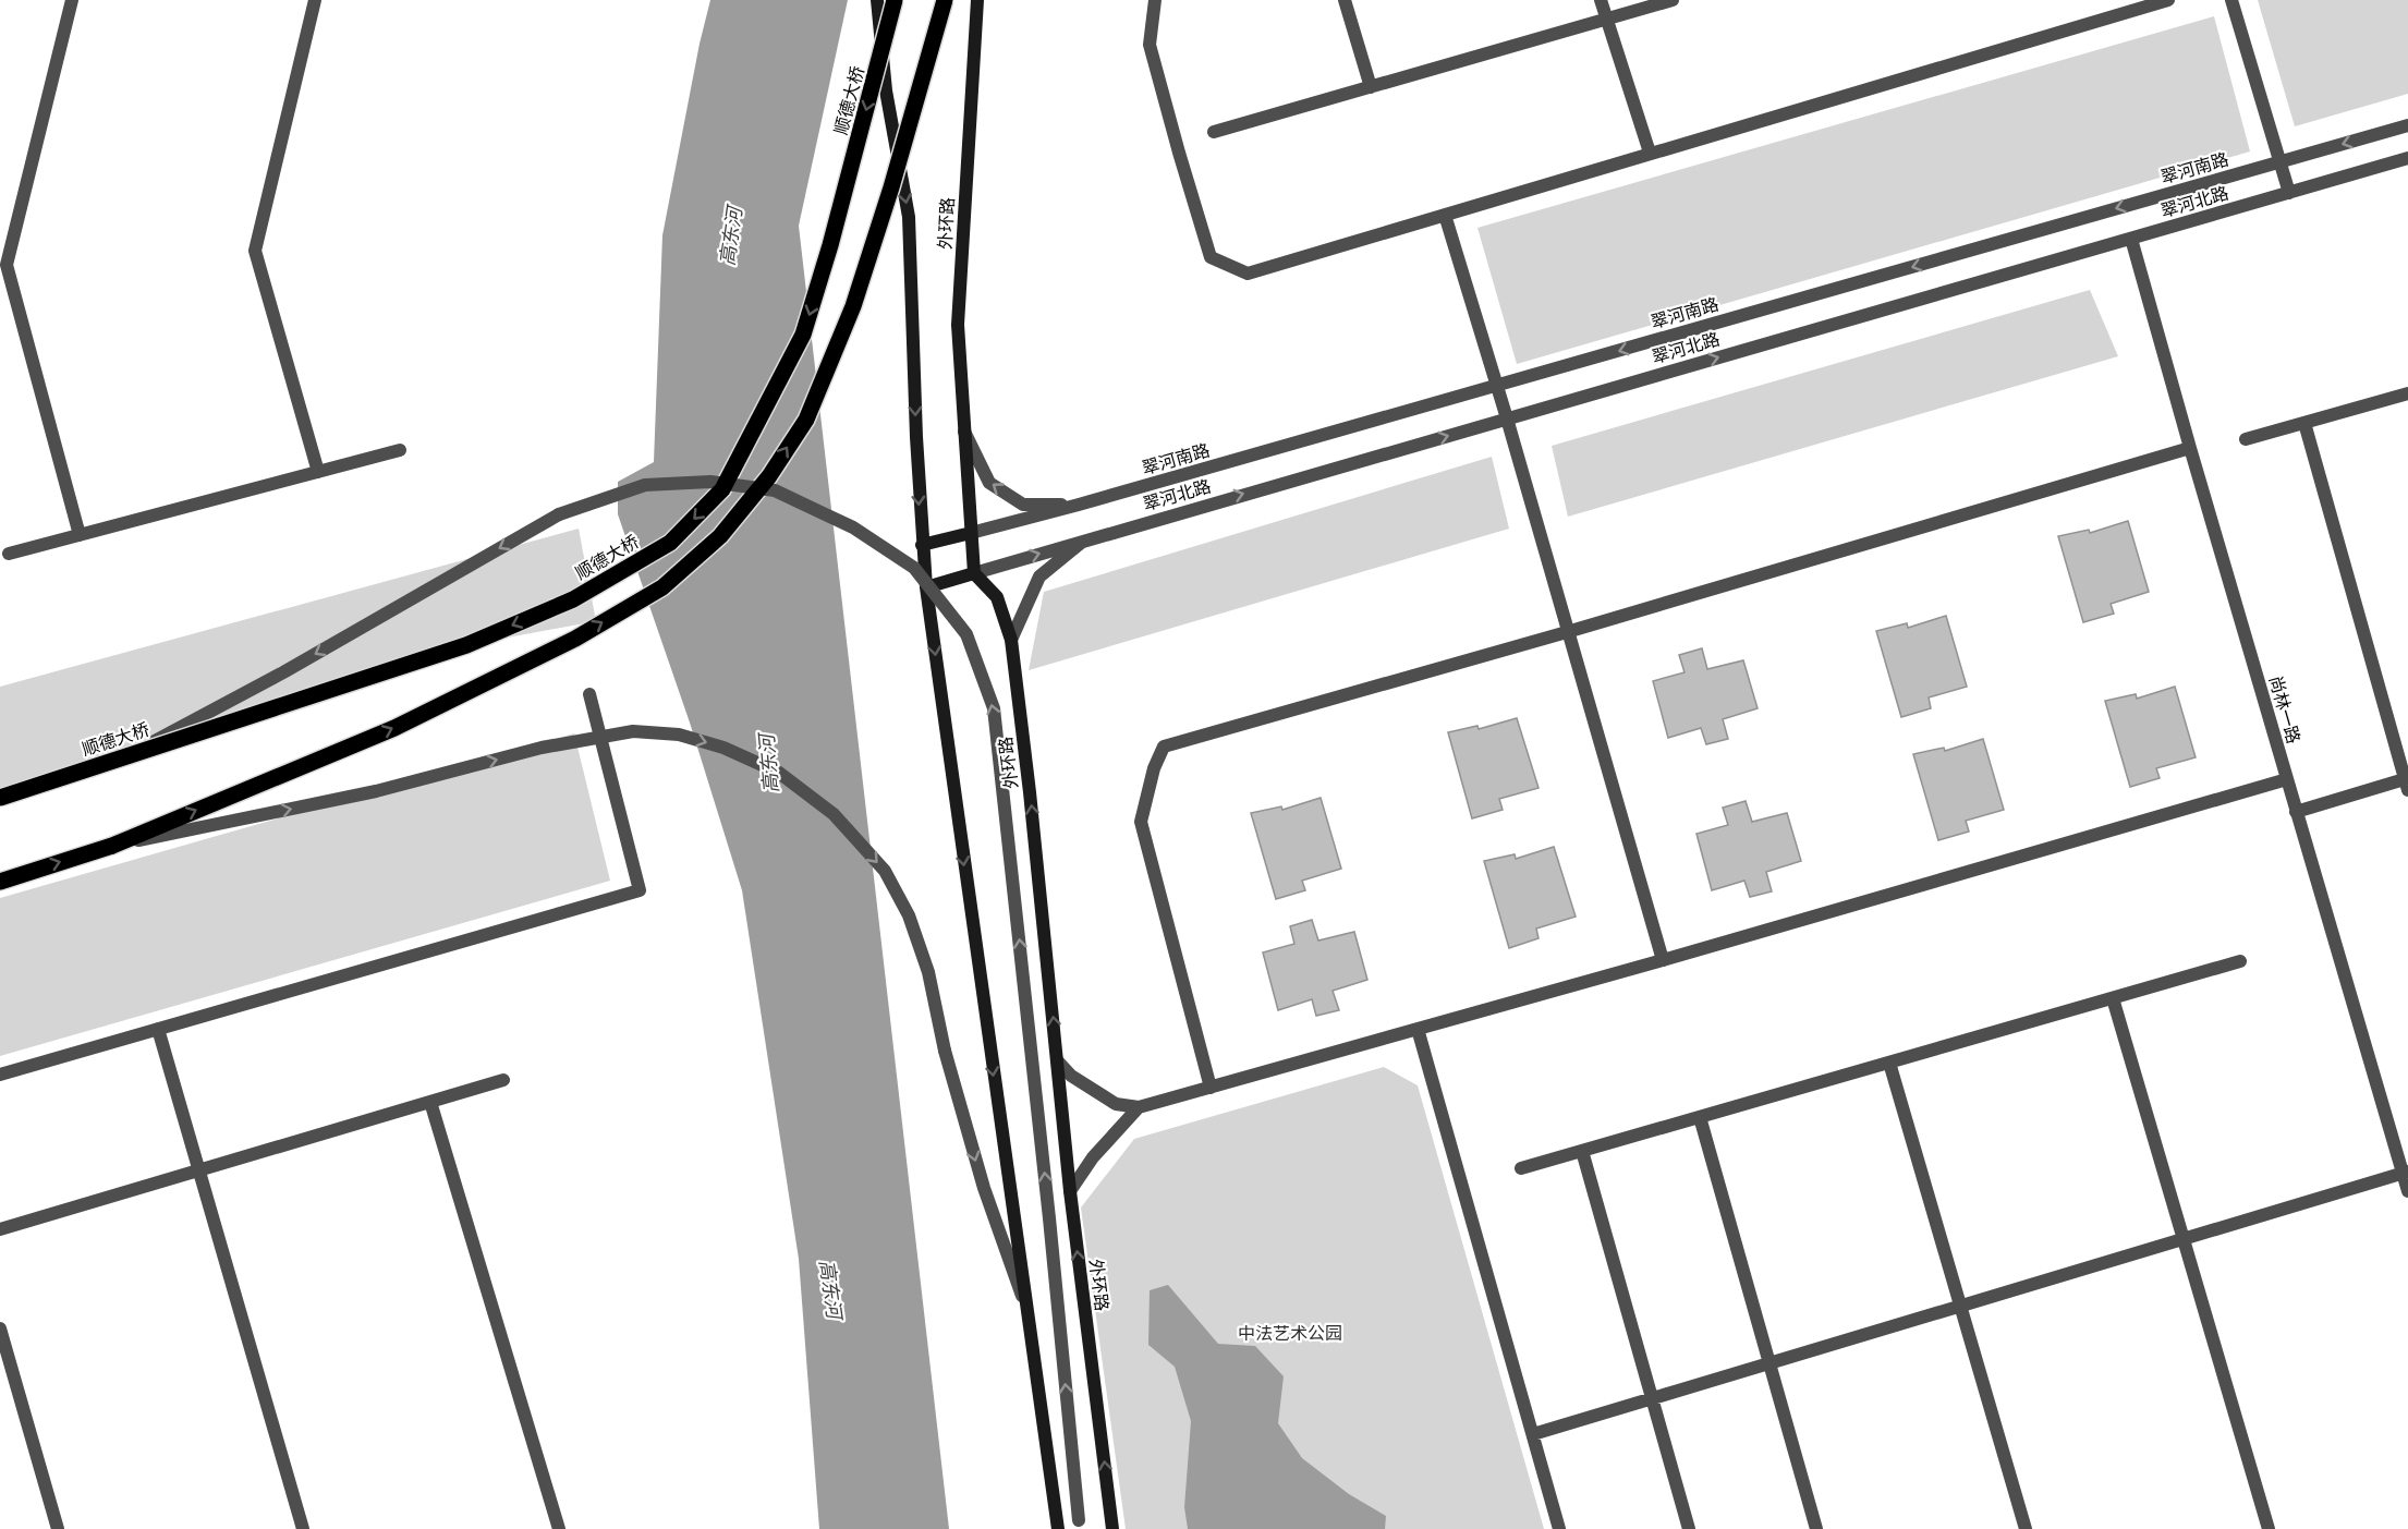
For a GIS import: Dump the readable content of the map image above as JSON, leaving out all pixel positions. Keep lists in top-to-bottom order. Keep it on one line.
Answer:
{"streets":{"main road":["顺德大桥","外环路"],"street":["翠河南路","翠河北路","尚林一路"]},"crossings":[["翠河南路","外环路"],["翠河北路","外环路"],["翠河北路","尚林一路"]],"one_way":["翠河南路","翠河北路"],"water":["高东河"],"parks":["中法艺术公园"]}
